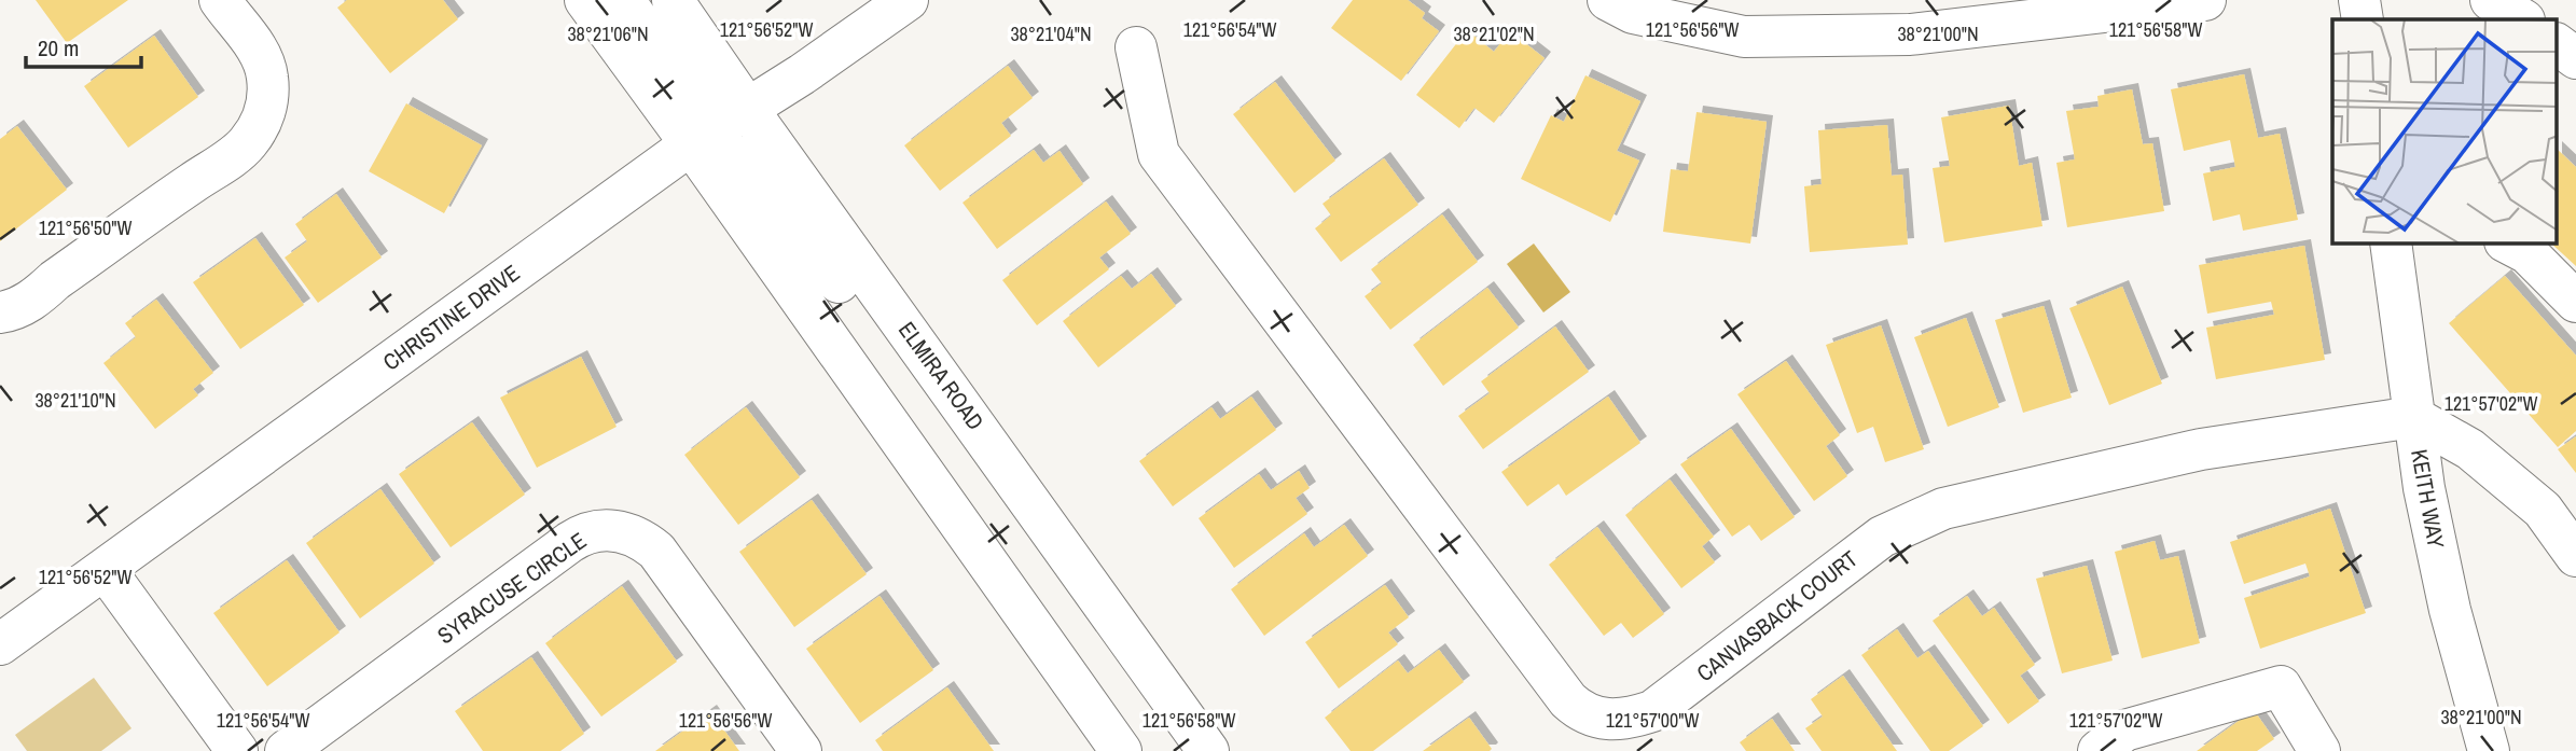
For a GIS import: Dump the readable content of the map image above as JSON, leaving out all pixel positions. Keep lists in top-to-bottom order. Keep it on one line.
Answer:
{"streets":{"street":["CHRISTINE DRIVE","ELMIRA ROAD","KEITH WAY","SYRACUSE CIRCLE","CANVASBACK COURT"]},"crossings":[["CHRISTINE DRIVE","ELMIRA ROAD"],["KEITH WAY","CANVASBACK COURT"]],"scale_bar":"20 m","coordinates":["121°56'52\"W","121°56'54\"W","121°56'56\"W","121°56'58\"W","38°21'06\"N","38°21'04\"N","38°21'02\"N","38°21'00\"N","121°56'50\"W","38°21'10\"N","121°57'02\"W","121°57'00\"W"]}
